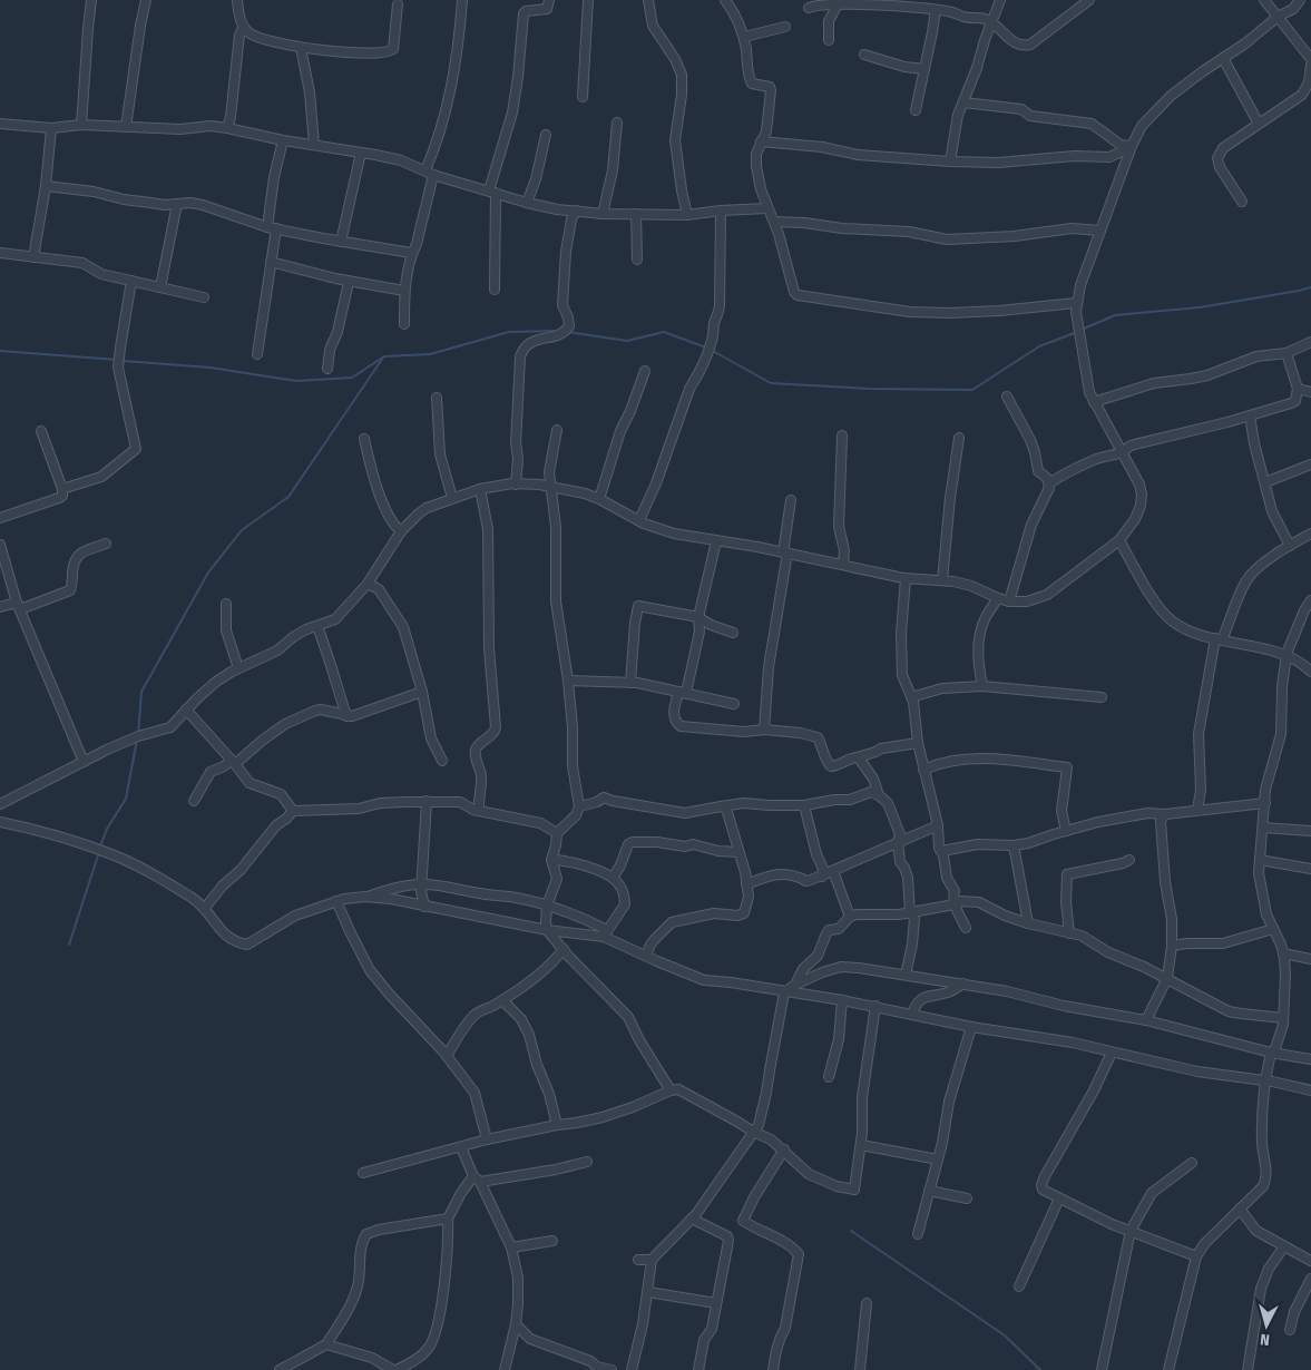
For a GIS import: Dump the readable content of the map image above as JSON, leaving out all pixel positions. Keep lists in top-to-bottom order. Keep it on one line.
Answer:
{"north":"bottom"}
